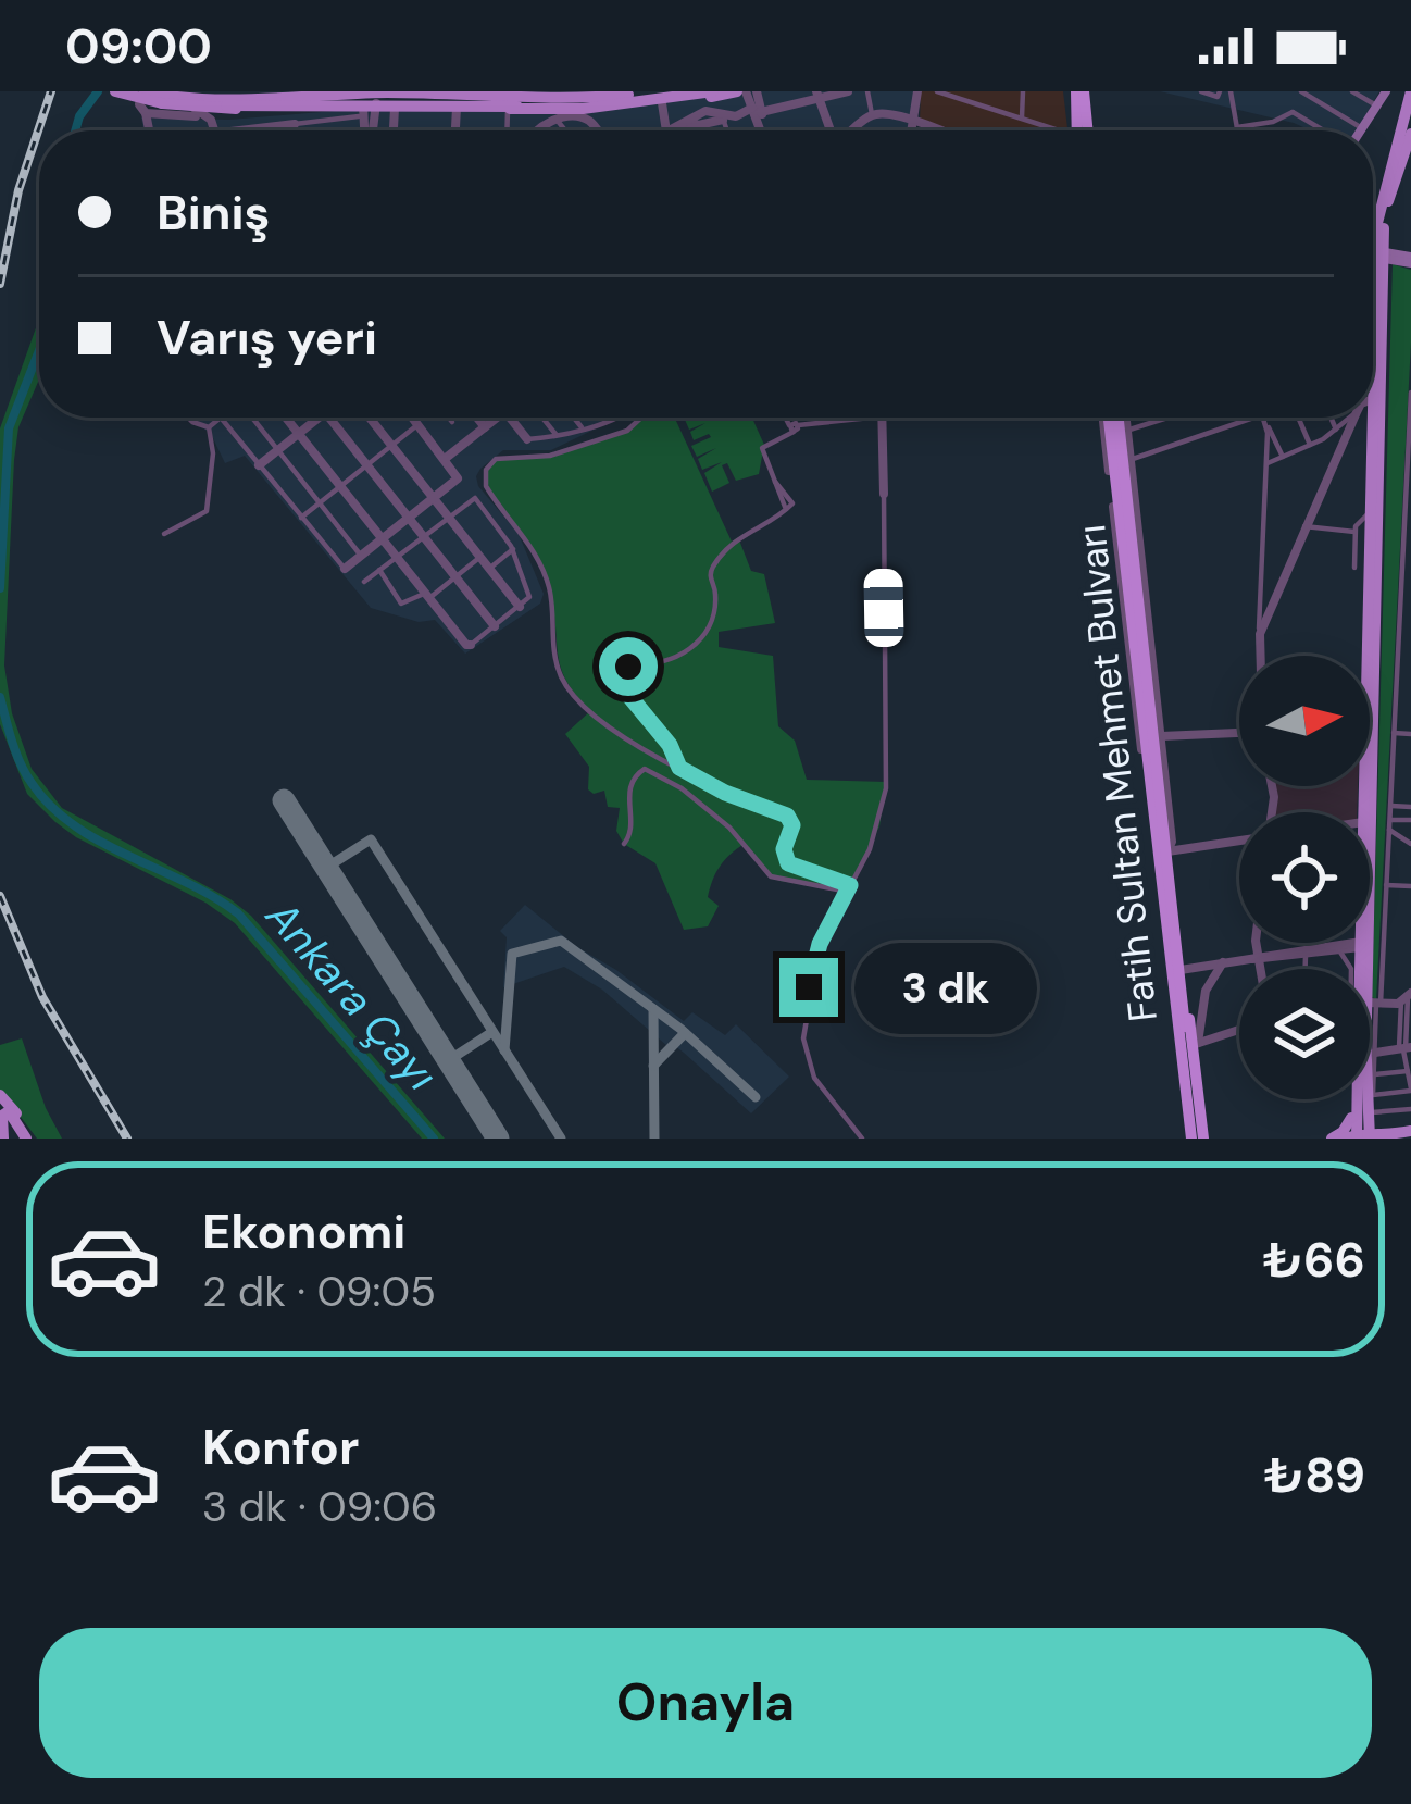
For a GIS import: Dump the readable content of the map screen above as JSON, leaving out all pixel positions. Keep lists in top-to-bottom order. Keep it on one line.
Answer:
{"streets":{"highway":["Fatih Sultan Mehmet Bulvarı"]},"water":["Ankara Çayı"],"north":"right","page":{"status":"09:00","banner":["Biniş","Varış yeri"],"bubble":"3 dk","list":[{"name":"Ekonomi","note":"2 dk · 09:05","value":"₺66"},{"name":"Konfor","note":"3 dk · 09:06","value":"₺89"}],"buttons":"Onayla"}}
